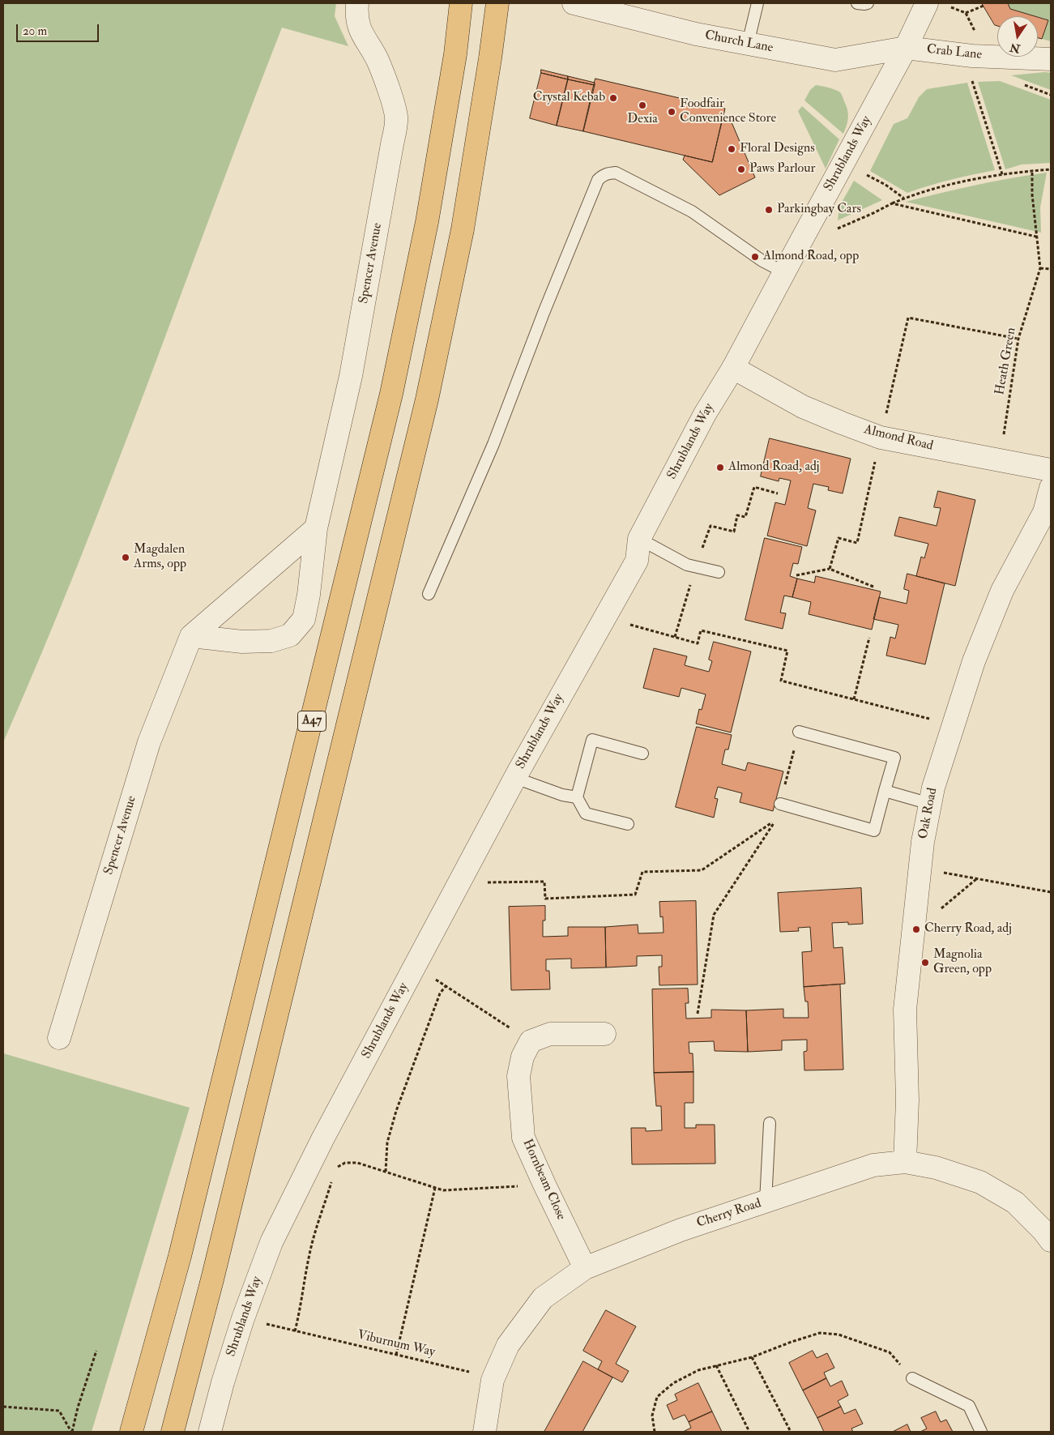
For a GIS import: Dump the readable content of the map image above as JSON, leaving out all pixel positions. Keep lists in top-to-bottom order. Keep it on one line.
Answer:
{"streets":{"highway":["A47"],"street":["Church Lane","Crab Lane","Shrublands Way","Spencer Avenue","Almond Road","Oak Road","Hornbeam Close","Cherry Road"],"path":["Heath Green","Viburnum Way"]},"crossings":[["Church Lane","Crab Lane"],["Church Lane","Shrublands Way"],["Crab Lane","Shrublands Way"],["Shrublands Way","Almond Road"],["Heath Green","Almond Road"],["Oak Road","Cherry Road"],["Hornbeam Close","Cherry Road"],["Cherry Road","Viburnum Way"]],"places":["Crystal Kebab","Dexia","Foodfair Convenience Store","Floral Designs","Paws Parlour","Parkingbay Cars","Almond Road, opp","Almond Road, adj","Magdalen Arms, opp","Cherry Road, adj","Magnolia Green, opp"],"scale_bar":"20 m","north":"bottom"}
